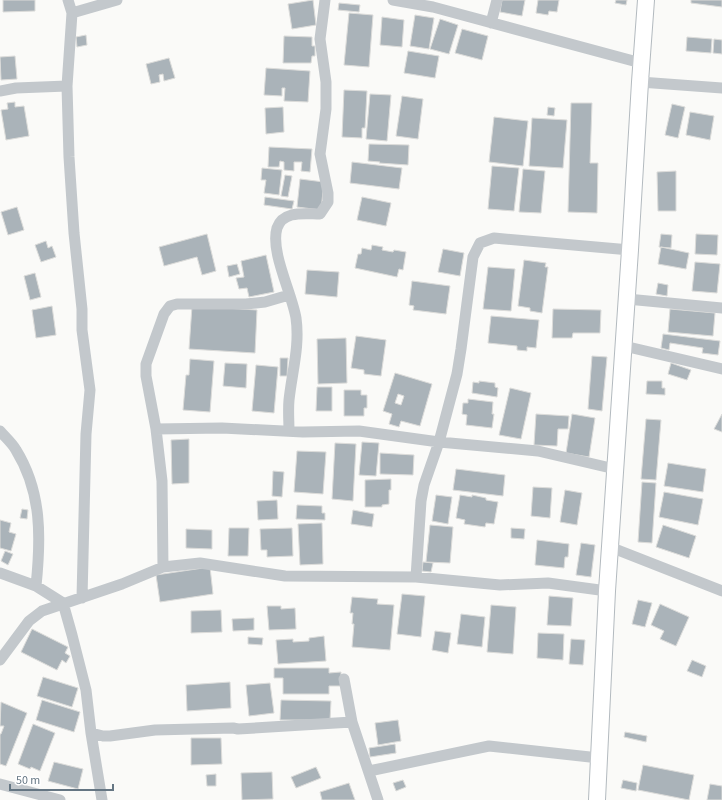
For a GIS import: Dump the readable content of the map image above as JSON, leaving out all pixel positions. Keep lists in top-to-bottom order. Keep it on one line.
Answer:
{"scale_bar":"50 m"}
